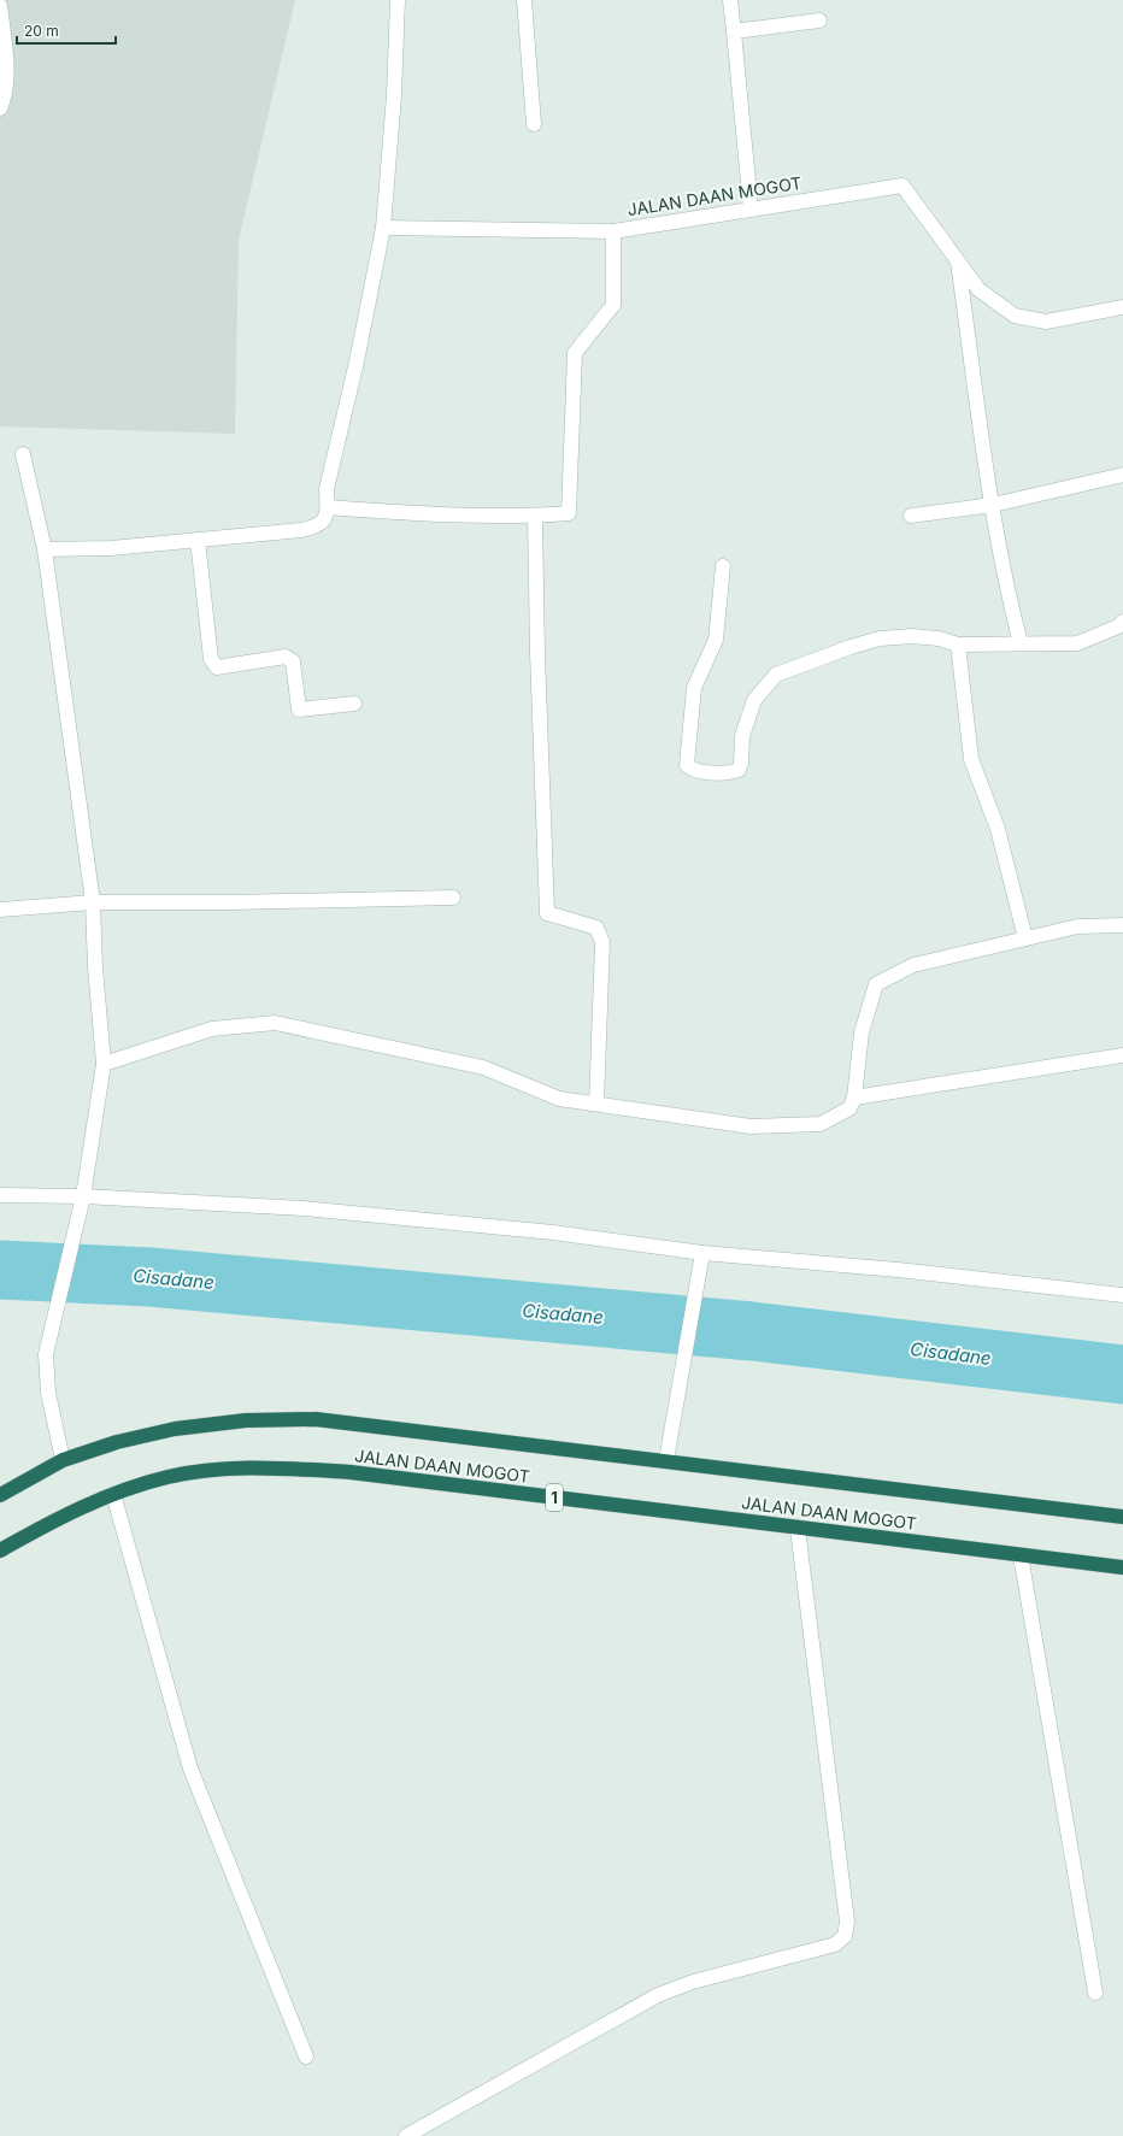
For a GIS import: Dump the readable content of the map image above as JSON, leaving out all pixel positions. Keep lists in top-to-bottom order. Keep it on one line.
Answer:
{"streets":{"highway":["JALAN DAAN MOGOT","1"]},"water":["Cisadane"],"scale_bar":"20 m"}
